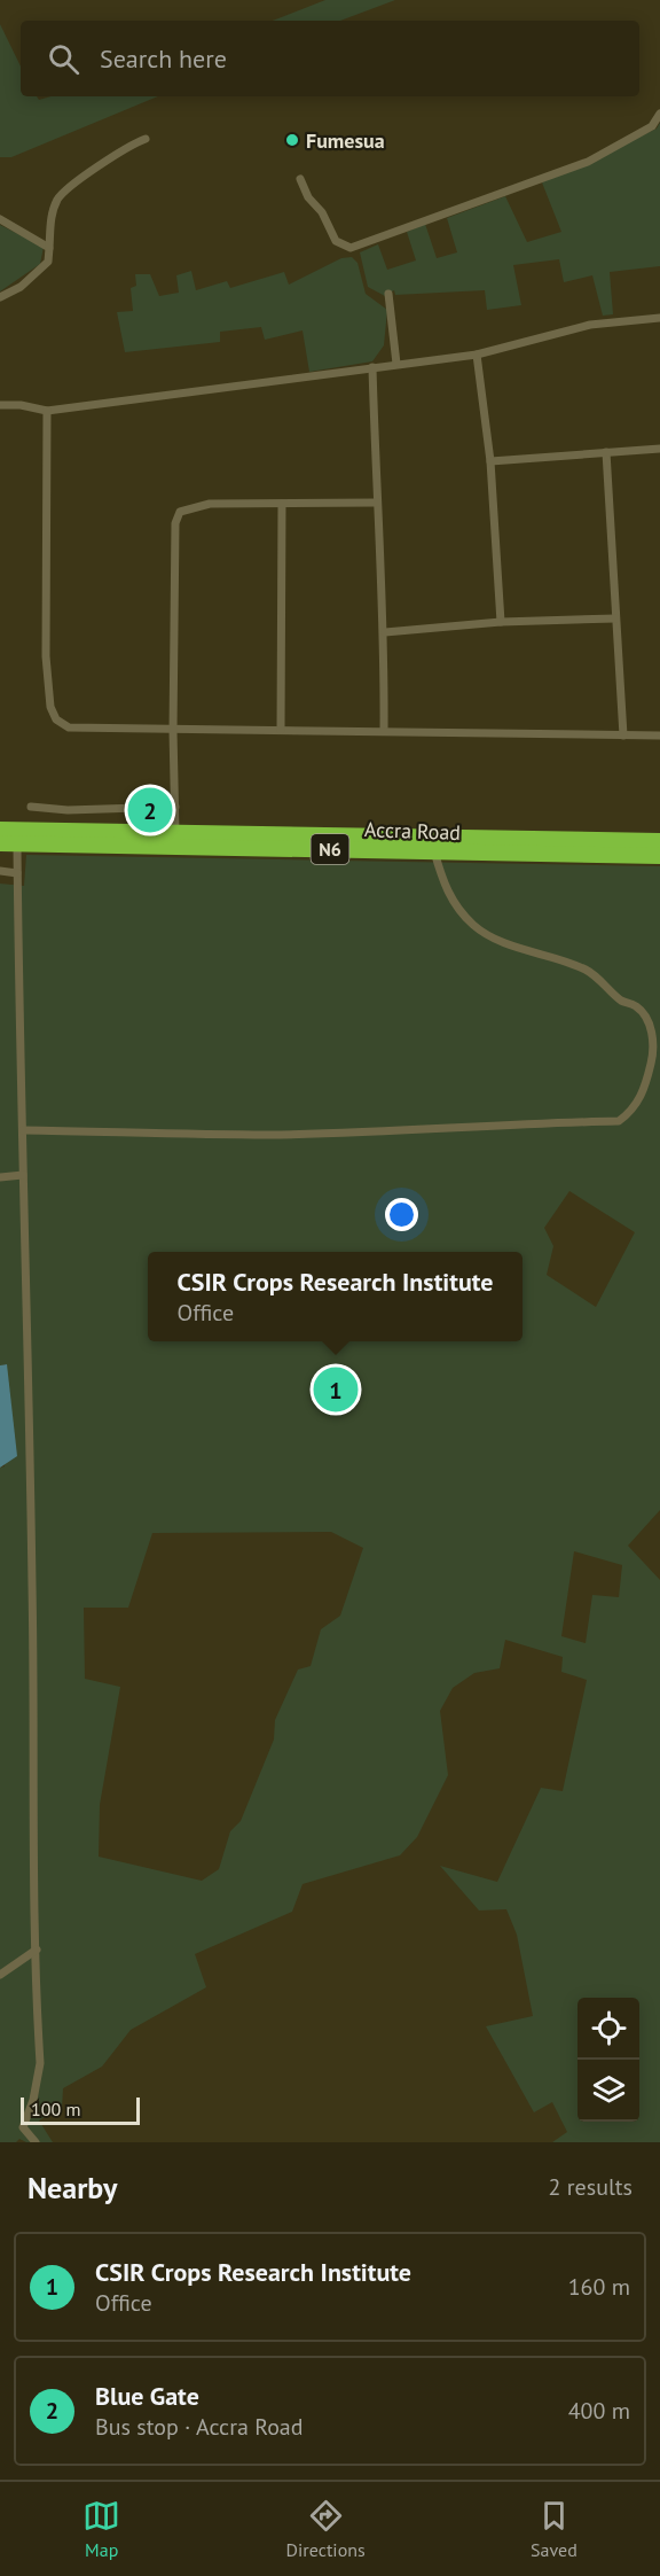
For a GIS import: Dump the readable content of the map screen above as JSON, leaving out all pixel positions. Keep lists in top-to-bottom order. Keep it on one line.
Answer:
{"streets":{"highway":["Accra Road","N6"]},"places":["Fumesua"],"scale_bar":"100 m","page":{"search":"Search here","pins":["2","1"],"popup":["CSIR Crops Research Institute","Office"],"scale":"100 m","heading":["Nearby","2 results"],"list":[{"mark":"1","name":"CSIR Crops Research Institute","note":"Office","value":"160 m"},{"mark":"2","name":"Blue Gate","note":"Bus stop · Accra Road","value":"400 m"}],"nav":["Map","Directions","Saved"]}}
